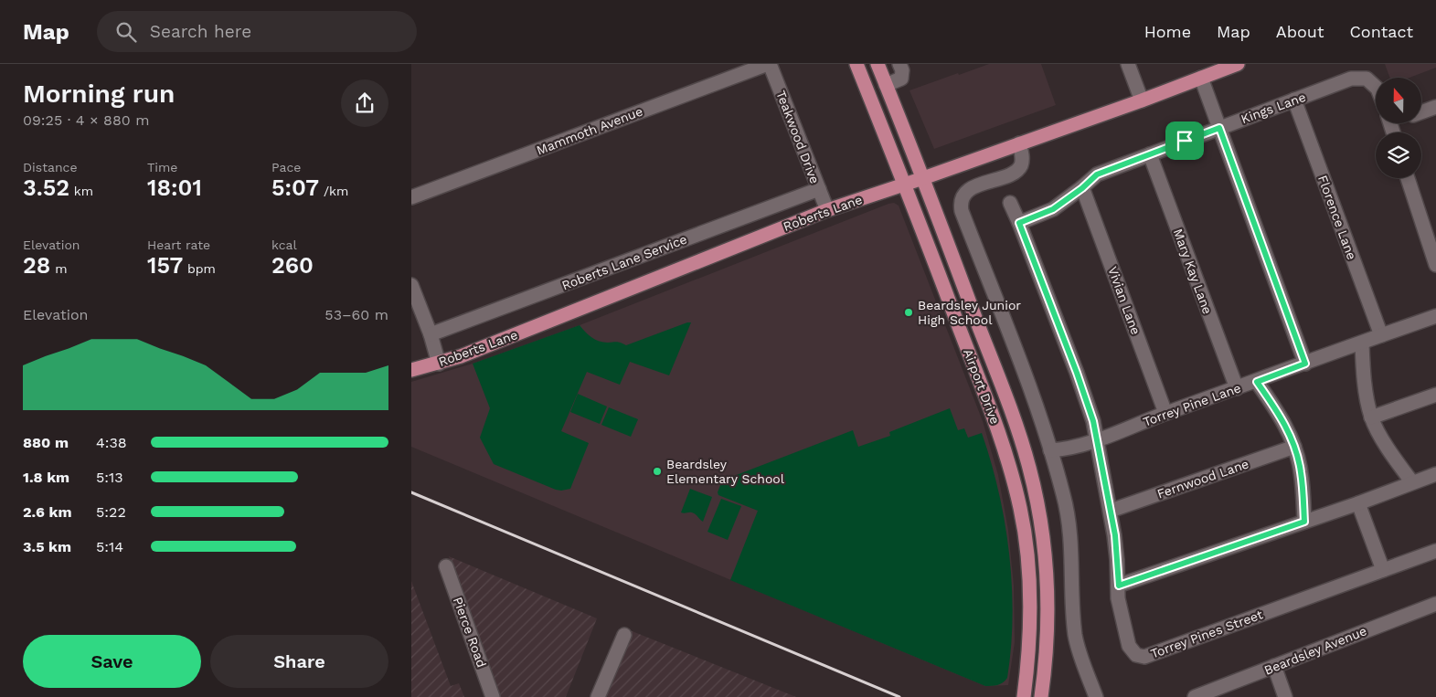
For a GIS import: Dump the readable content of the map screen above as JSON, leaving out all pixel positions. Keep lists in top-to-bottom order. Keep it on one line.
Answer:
{"streets":{"main road":["Roberts Lane","Airport Drive"],"street":["Kings Lane","Mammoth Avenue","Teakwood Drive","Florence Lane","Roberts Lane Service","Mary Kay Lane","Vivian Lane","Torrey Pine Lane","Fernwood Lane","Pierce Road","Torrey Pines Street","Beardsley Avenue"]},"crossings":[["Kings Lane","Florence Lane"],["Kings Lane","Mary Kay Lane"],["Kings Lane","Vivian Lane"],["Mammoth Avenue","Teakwood Drive"],["Teakwood Drive","Roberts Lane"],["Teakwood Drive","Roberts Lane Service"],["Roberts Lane","Airport Drive"],["Florence Lane","Torrey Pine Lane"],["Mary Kay Lane","Torrey Pine Lane"],["Vivian Lane","Torrey Pine Lane"],["Torrey Pine Lane","Torrey Pines Street"],["Fernwood Lane","Torrey Pines Street"]],"places":["Beardsley Junior High School","Beardsley Elementary School"],"north":"top","page":{"header":"Map","search":"Search here","nav":["Home","Map","About","Contact"],"heading":["Morning run","09:25 · 4 × 880 m"],"stats":[["Distance","3.52 km"],["Time","18:01"],["Pace","5:07 /km"],["Elevation","28 m"],["Heart rate","157 bpm"],["kcal","260"]],"chart":["Elevation","53–60 m"],"list":[{"name":"880 m","note":"4:38"},{"name":"1.8 km","note":"5:13"},{"name":"2.6 km","note":"5:22"},{"name":"3.5 km","note":"5:14"}],"buttons":["Save","Share"]}}
